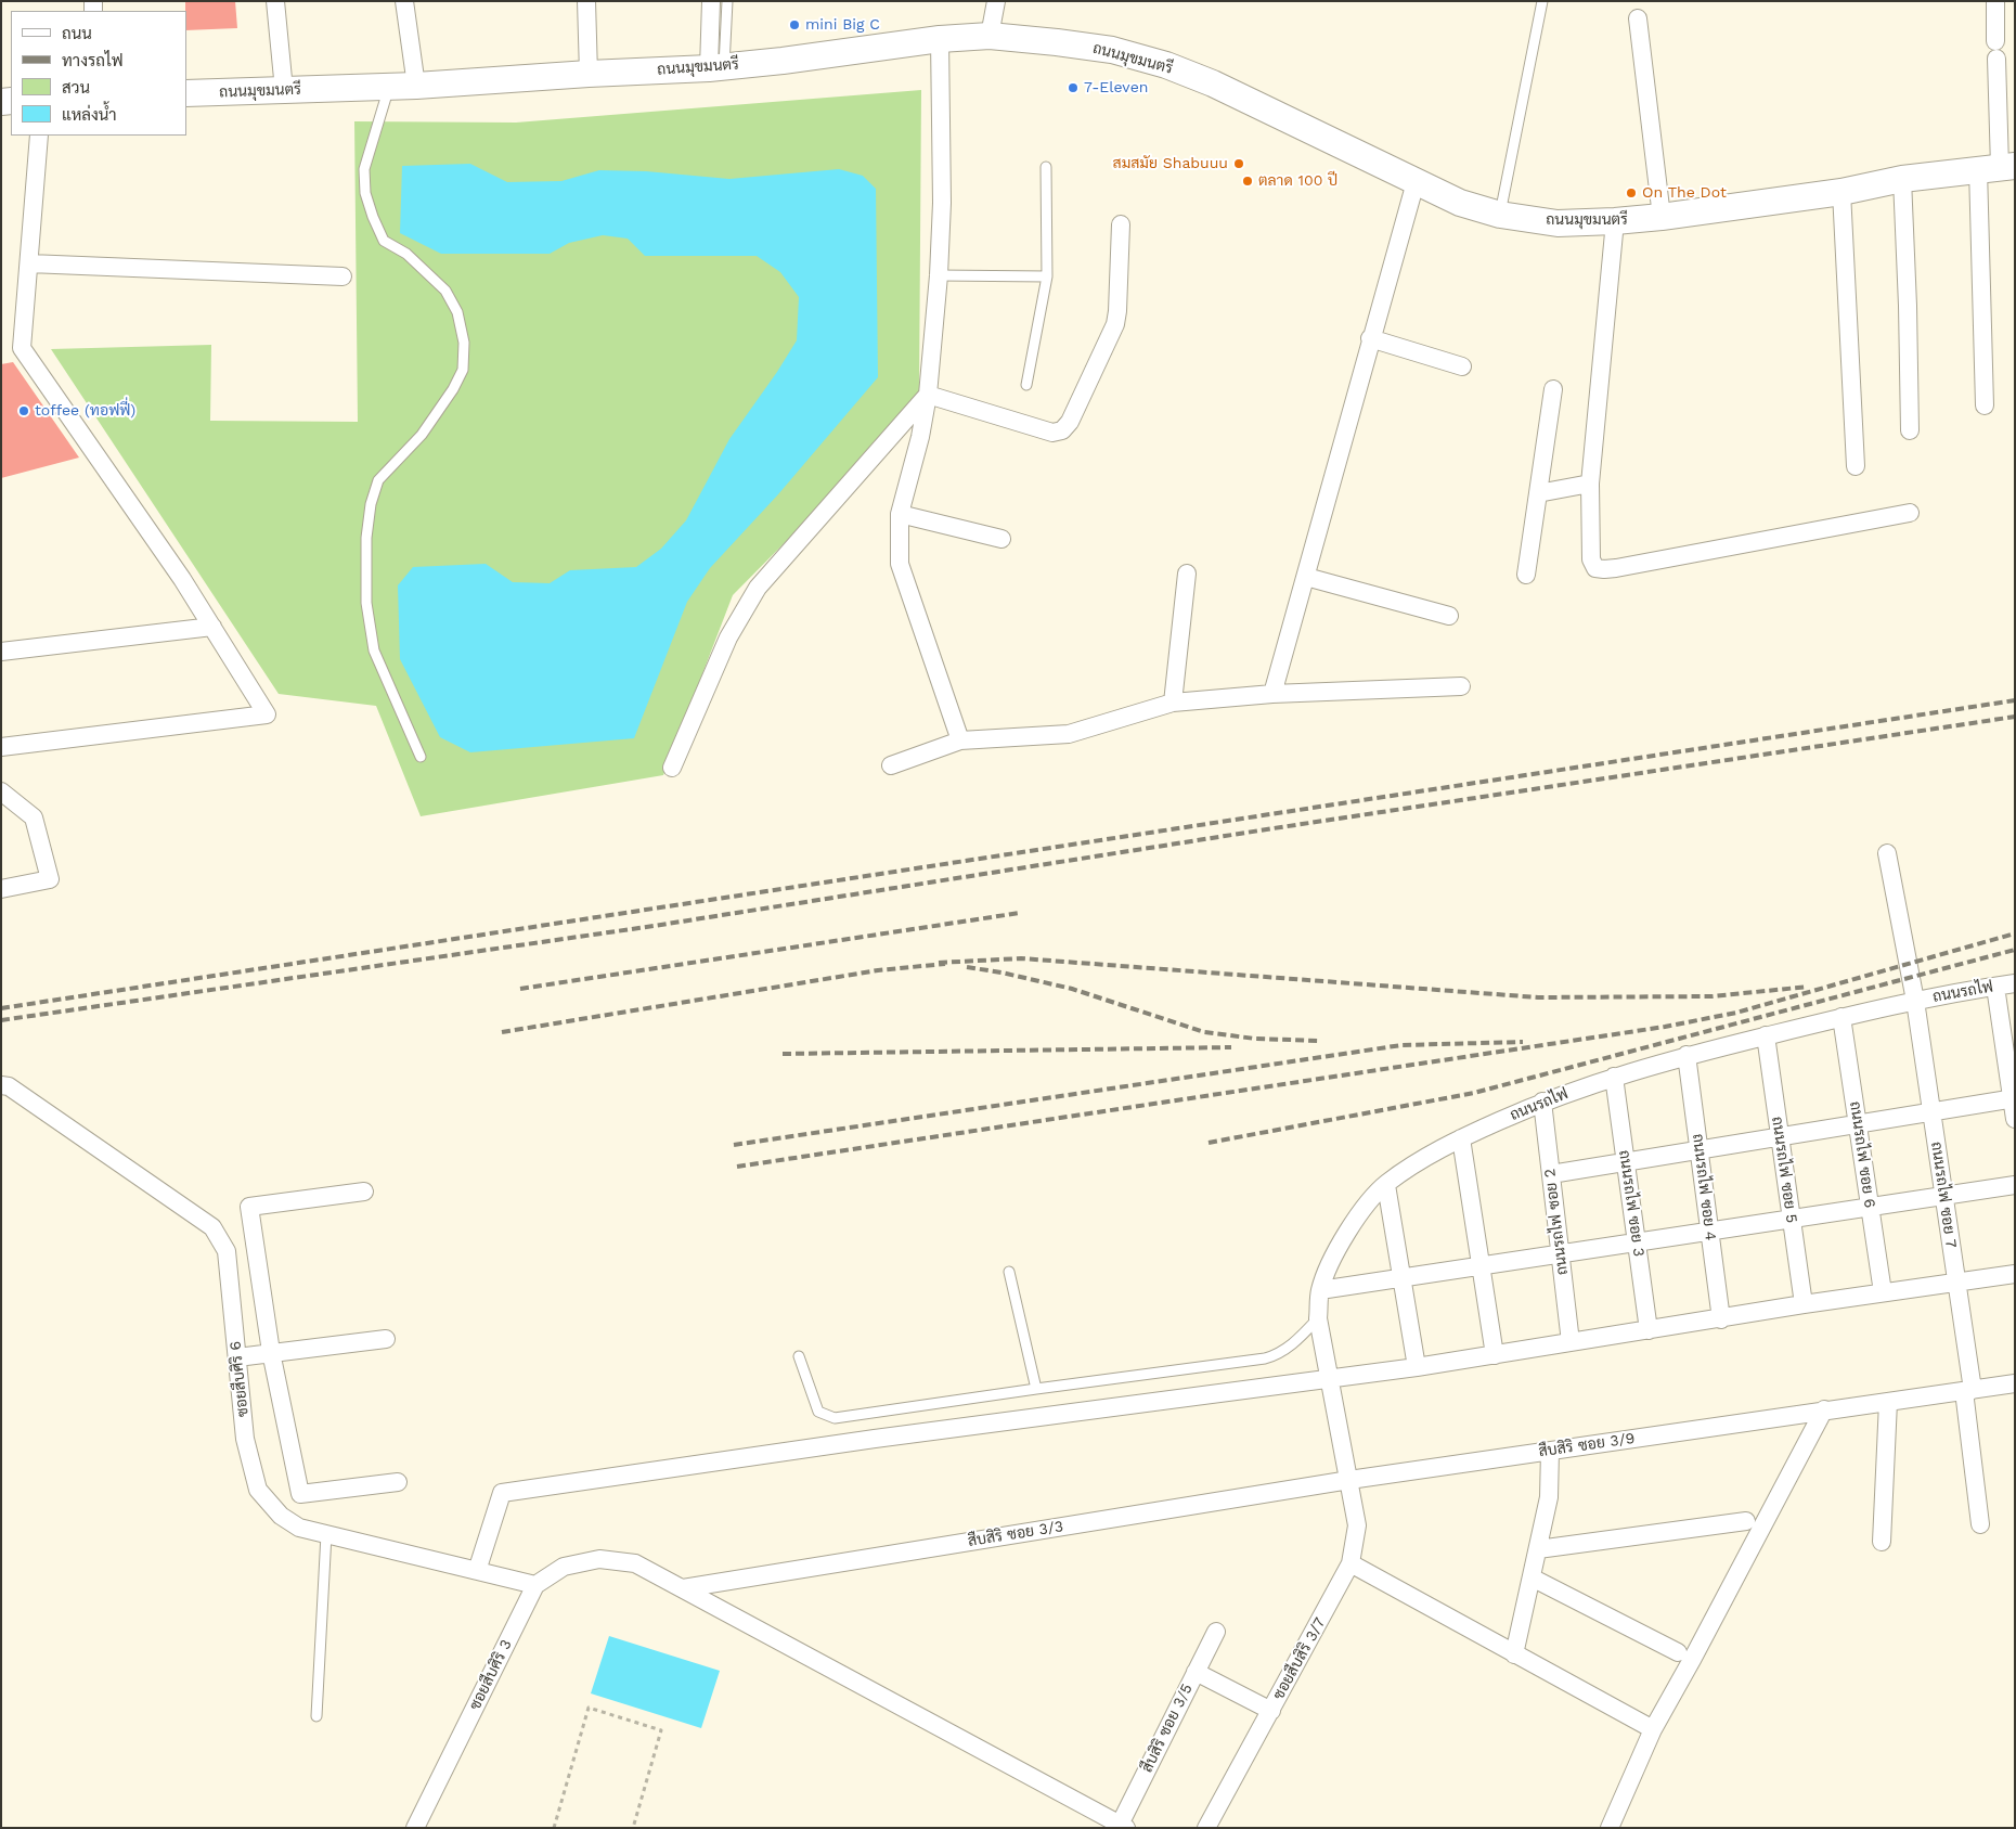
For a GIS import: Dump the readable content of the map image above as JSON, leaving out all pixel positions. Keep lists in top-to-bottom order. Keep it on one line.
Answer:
{"streets":{"main road":["ถนนมุขมนตรี"],"street":["ถนนรถไฟ","ถนนรถไฟ ซอย 6","ถนนรถไฟ ซอย 5","ถนนรถไฟ ซอย 4","ถนนรถไฟ ซอย 7","ถนนรถไฟ ซอย 3","ถนนรถไฟ ซอย 2","ซอยสืบศิริ 6","สืบสิริ ซอย 3/9","สืบสิริ ซอย 3/3","ซอยสืบสิริ 3/7","ซอยสืบศิริ 3","สืบสิริ ซอย 3/5"]},"crossings":[["ถนนรถไฟ","ถนนรถไฟ ซอย 6"],["ถนนรถไฟ","ถนนรถไฟ ซอย 5"],["ถนนรถไฟ","ถนนรถไฟ ซอย 4"],["ถนนรถไฟ","ถนนรถไฟ ซอย 7"],["ถนนรถไฟ","ถนนรถไฟ ซอย 3"],["ถนนรถไฟ","ถนนรถไฟ ซอย 2"],["ถนนรถไฟ","สืบสิริ ซอย 3/9"],["ถนนรถไฟ","สืบสิริ ซอย 3/3"],["ถนนรถไฟ","ซอยสืบสิริ 3/7"],["ถนนรถไฟ ซอย 7","สืบสิริ ซอย 3/9"],["ซอยสืบศิริ 6","ซอยสืบศิริ 3"],["สืบสิริ ซอย 3/9","สืบสิริ ซอย 3/3"],["สืบสิริ ซอย 3/9","ซอยสืบสิริ 3/7"],["สืบสิริ ซอย 3/3","ซอยสืบสิริ 3/7"]],"places":["mini Big C","7-Eleven","สมสมัย Shabuuu","ตลาด 100 ปี","On The Dot","toffee (ทอฟฟี่)"],"legend":["ถนน","ทางรถไฟ","สวน","แหล่งน้ำ"]}
